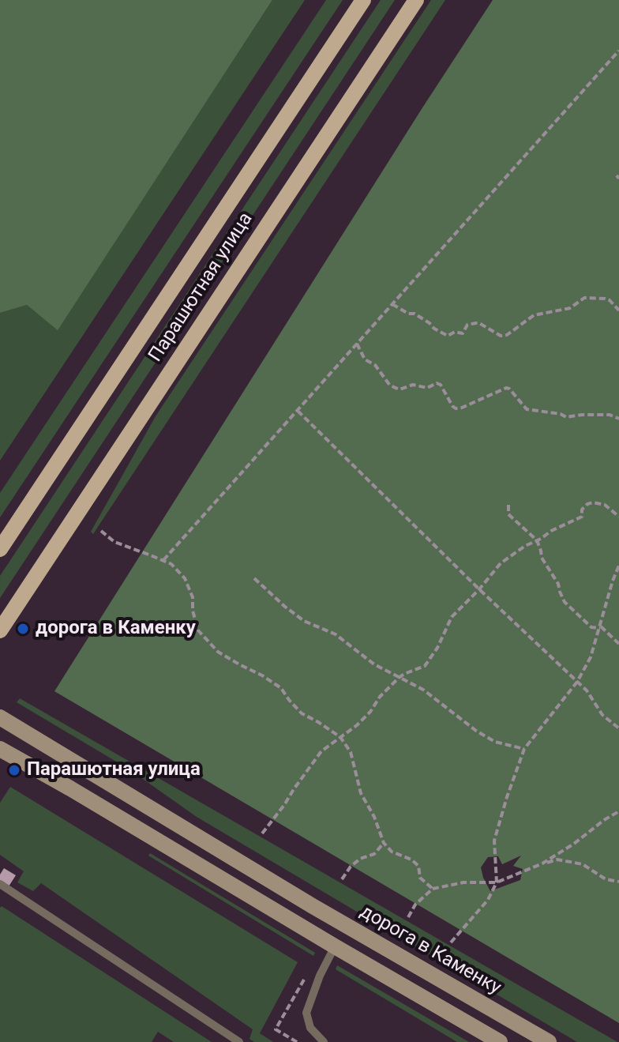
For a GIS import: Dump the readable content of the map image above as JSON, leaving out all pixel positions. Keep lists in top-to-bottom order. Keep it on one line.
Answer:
{"streets":{"main road":["Парашютная улица","дорога в Каменку"]},"places":["дорога в Каменку","Парашютная улица"]}
